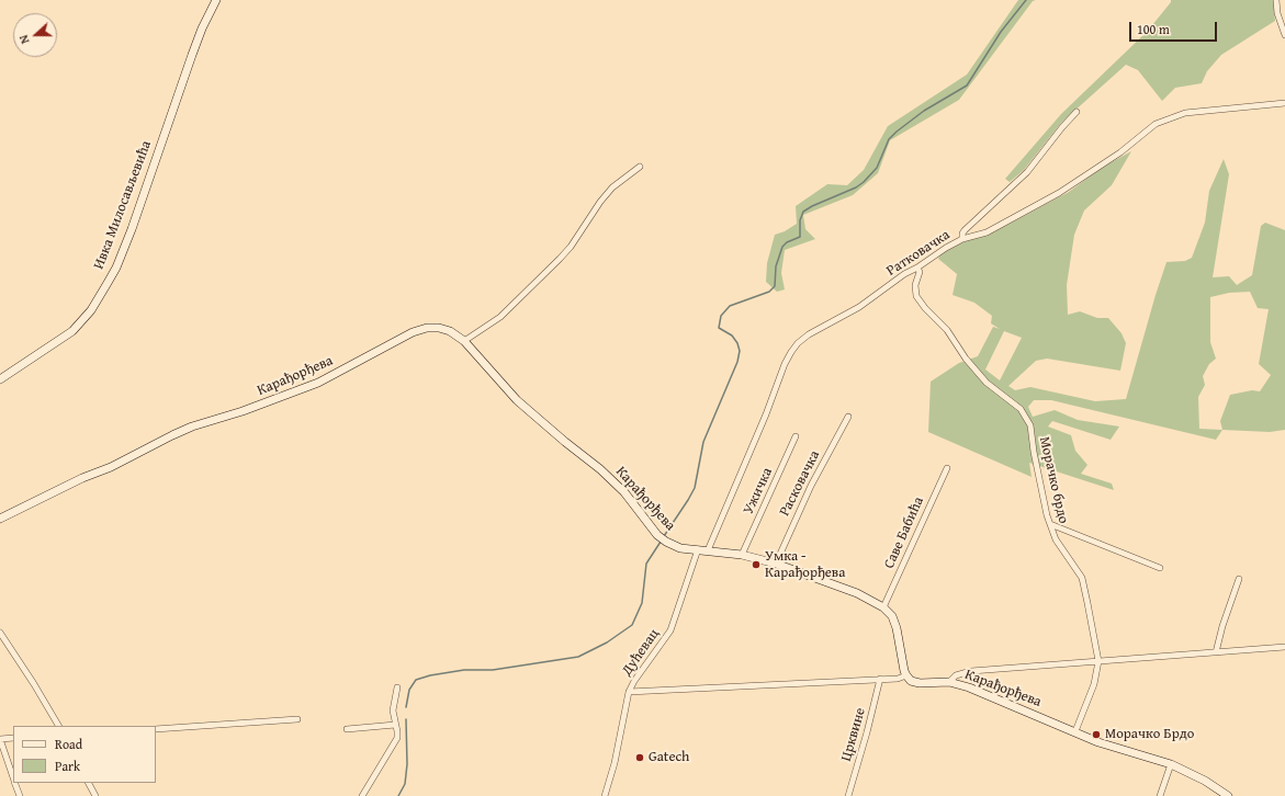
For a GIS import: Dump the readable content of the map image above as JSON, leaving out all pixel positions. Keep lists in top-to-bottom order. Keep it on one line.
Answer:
{"streets":{"street":["Ивка Милосављевића","Ратковачка","Карађорђева","Морачко брдо","Расковачка","Ужичка","Саве Бабића","Дућевац","Црквине"]},"crossings":[["Ратковачка","Карађорђева"],["Ратковачка","Морачко брдо"],["Карађорђева","Морачко брдо"],["Карађорђева","Расковачка"],["Карађорђева","Ужичка"],["Карађорђева","Саве Бабића"],["Карађорђева","Дућевац"]],"places":["Умка - Карађорђева","Морачко Брдо","Gatech"],"legend":["Road","Park"],"scale_bar":"100 m","north":"left"}
